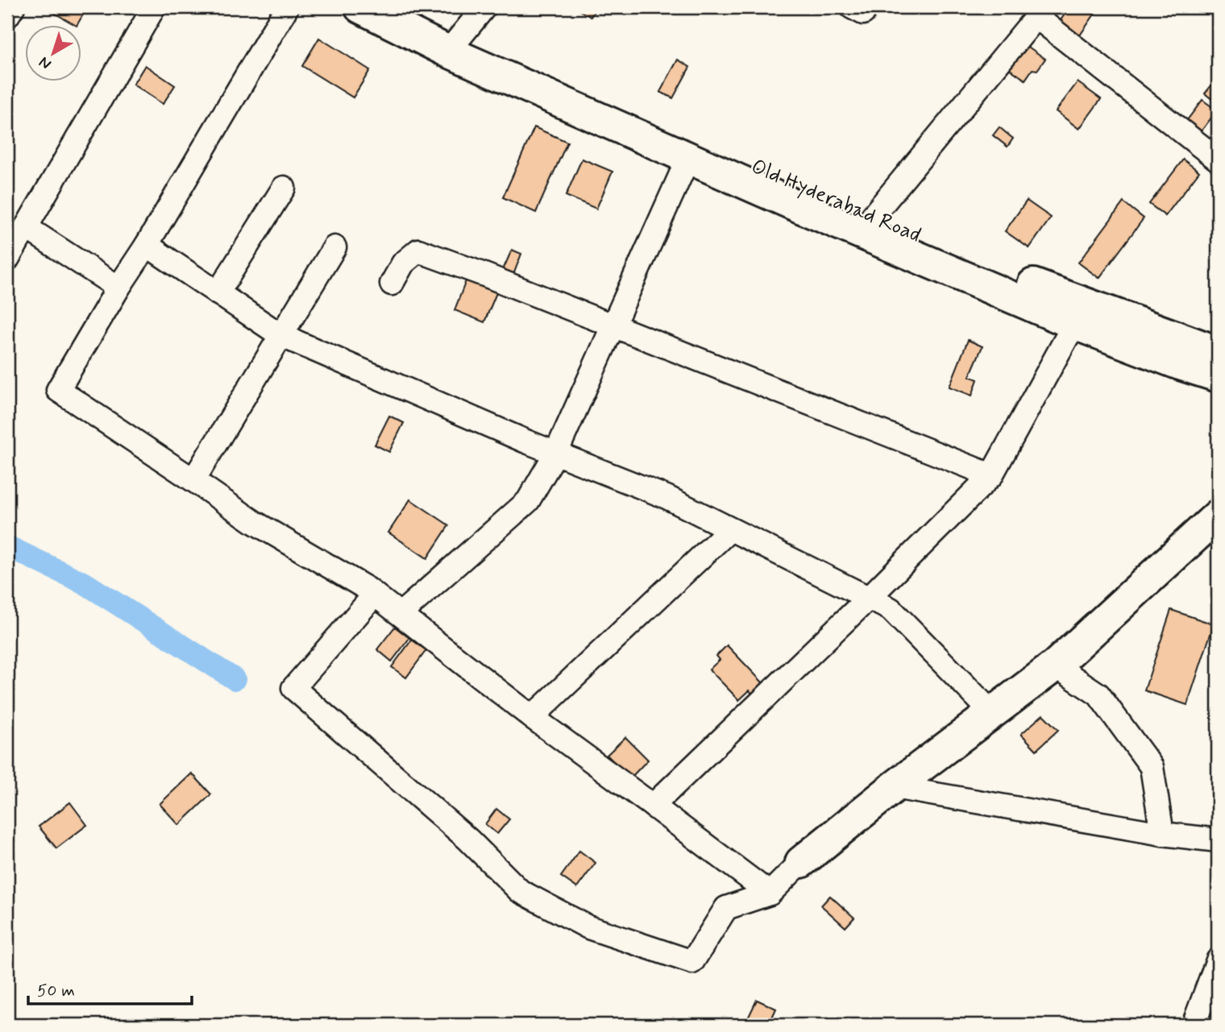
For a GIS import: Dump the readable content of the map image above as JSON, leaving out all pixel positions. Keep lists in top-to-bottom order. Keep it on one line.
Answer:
{"streets":{"main road":["Old Hyderabad Road"]},"scale_bar":"50 m","north":"bottom left"}
